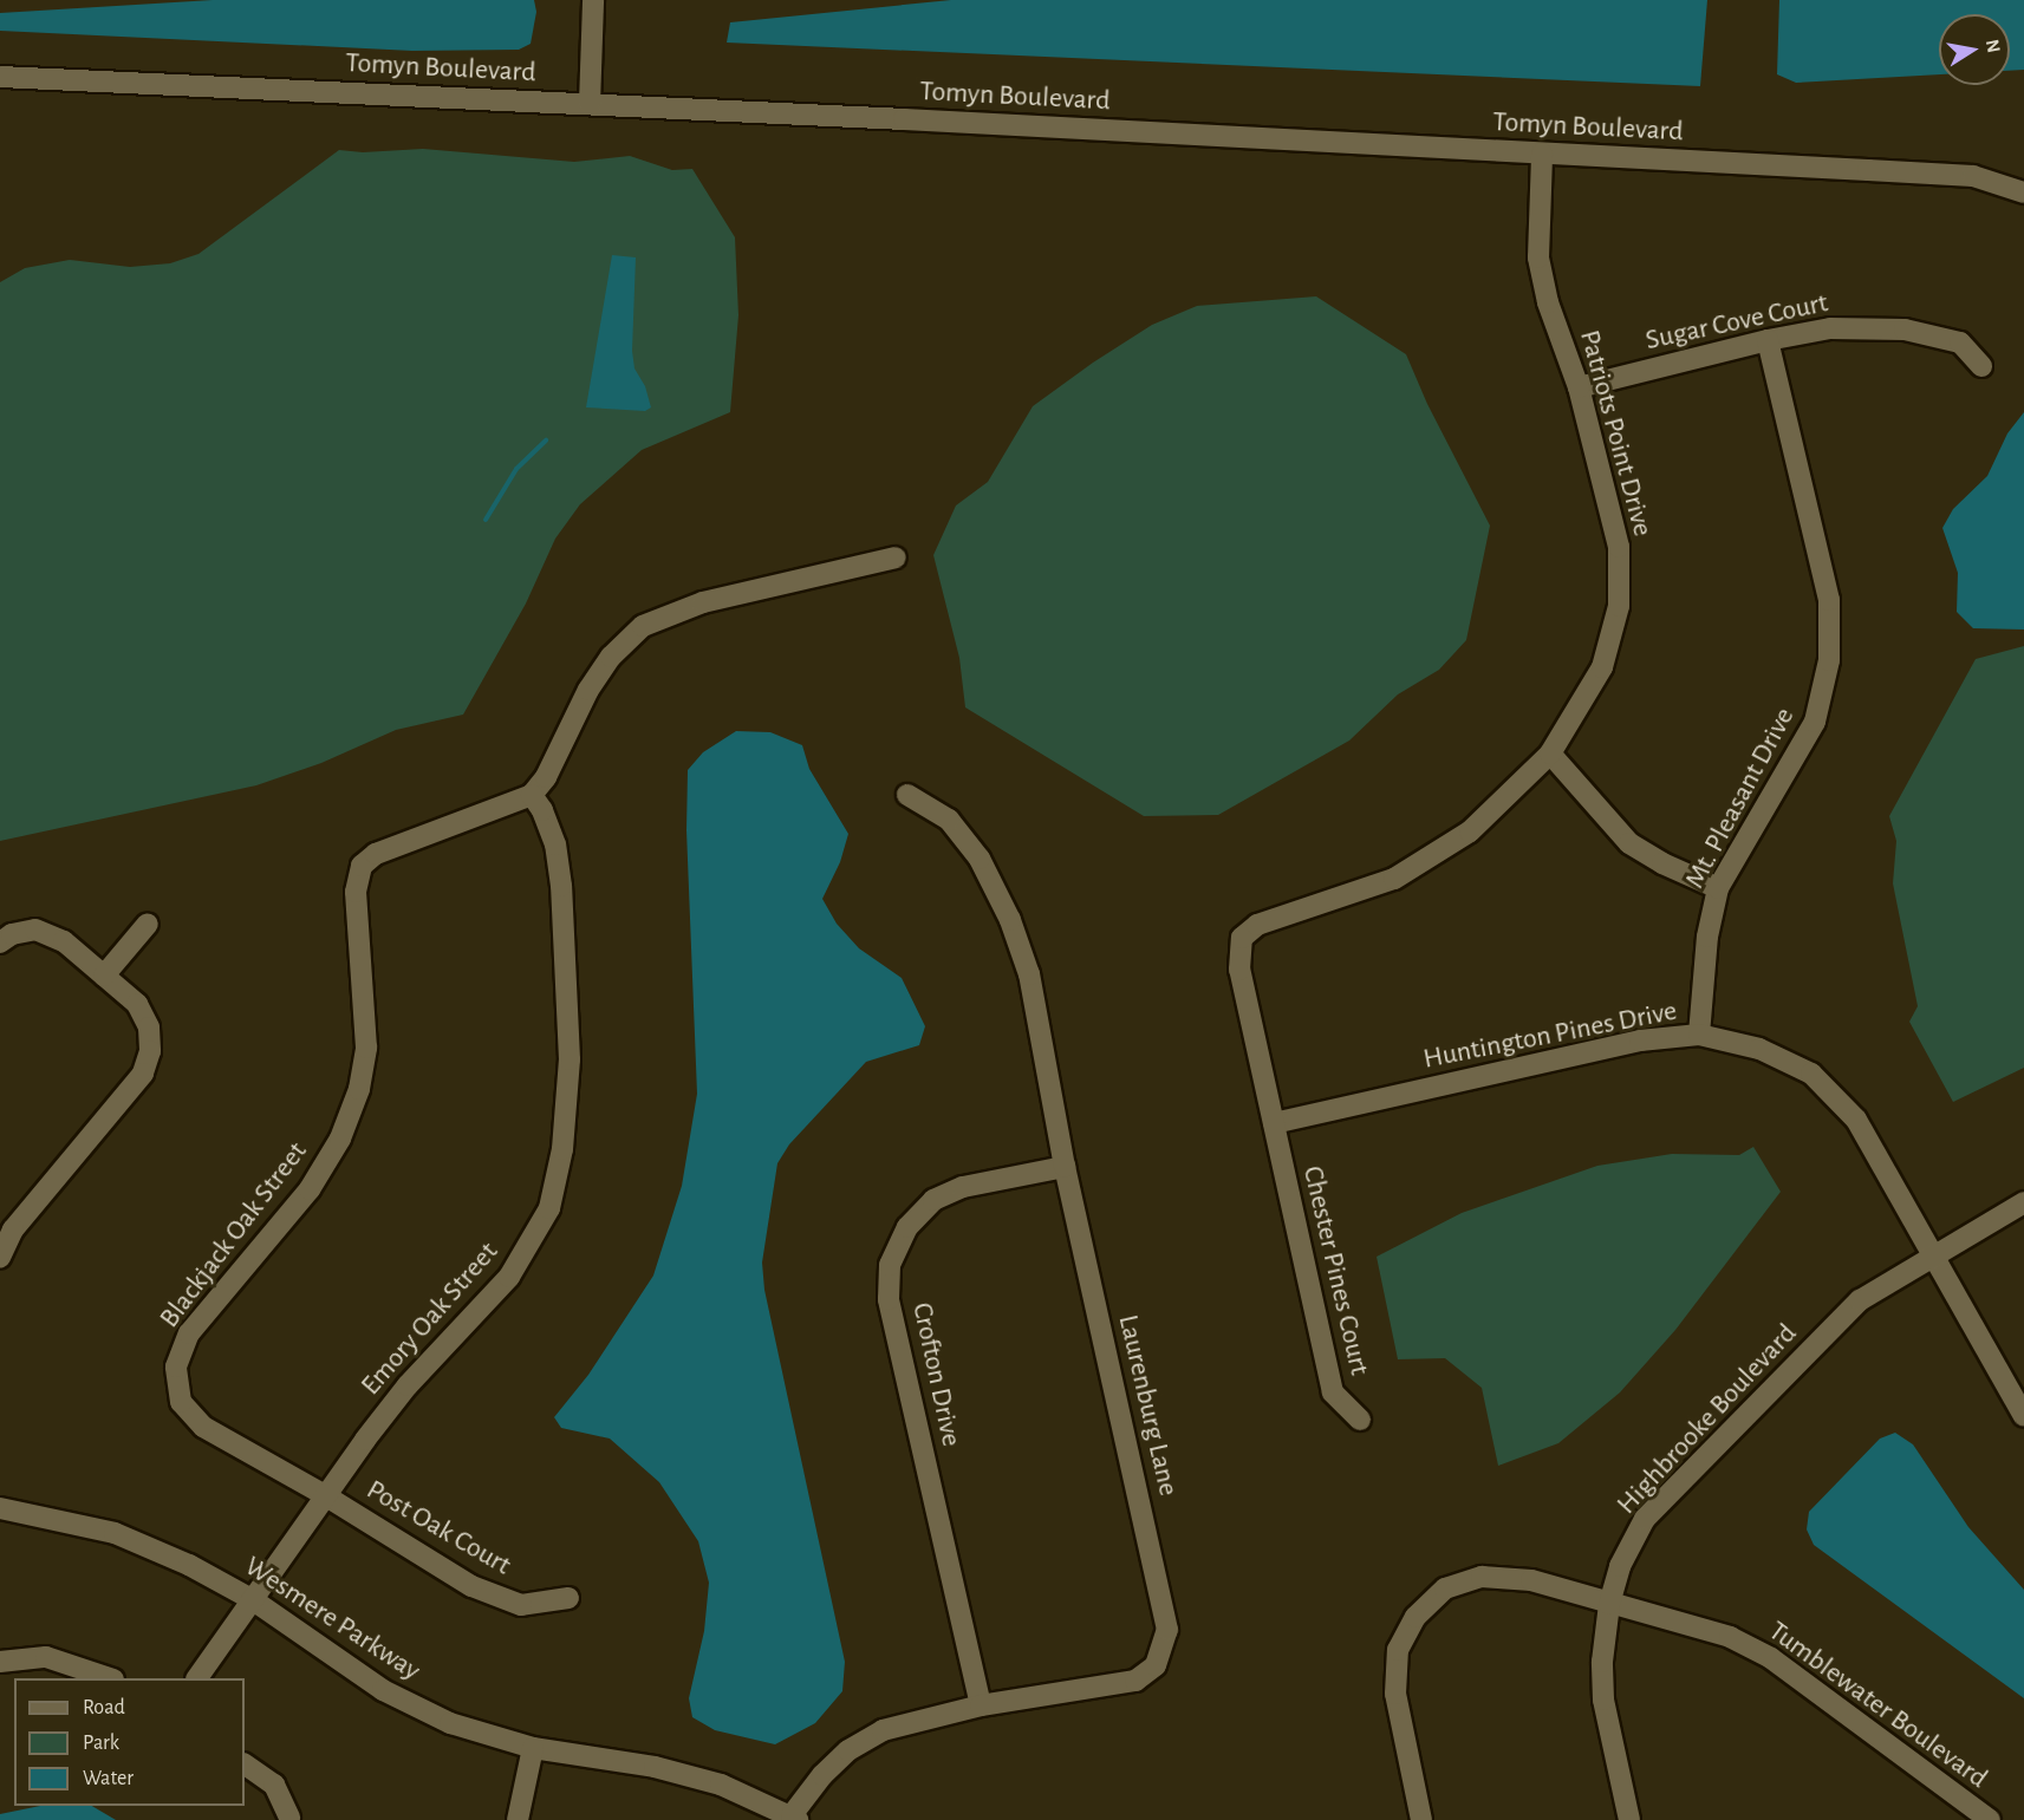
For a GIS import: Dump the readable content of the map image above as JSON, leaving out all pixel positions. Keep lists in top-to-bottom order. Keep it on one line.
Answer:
{"streets":{"street":["Tomyn Boulevard","Sugar Cove Court","Patriots Point Drive","Mt. Pleasant Drive","Huntington Pines Drive","Blackjack Oak Street","Chester Pines Court","Emory Oak Street","Crofton Drive","Laurenburg Lane","Highbrooke Boulevard","Post Oak Court","Wesmere Parkway","Tumblewater Boulevard"]},"crossings":[["Tomyn Boulevard","Patriots Point Drive"],["Sugar Cove Court","Patriots Point Drive"],["Sugar Cove Court","Mt. Pleasant Drive"],["Patriots Point Drive","Huntington Pines Drive"],["Patriots Point Drive","Chester Pines Court"],["Mt. Pleasant Drive","Huntington Pines Drive"],["Huntington Pines Drive","Chester Pines Court"],["Huntington Pines Drive","Highbrooke Boulevard"],["Blackjack Oak Street","Emory Oak Street"],["Blackjack Oak Street","Post Oak Court"],["Emory Oak Street","Post Oak Court"],["Emory Oak Street","Wesmere Parkway"],["Crofton Drive","Laurenburg Lane"],["Laurenburg Lane","Wesmere Parkway"],["Highbrooke Boulevard","Tumblewater Boulevard"]],"legend":["Road","Park","Water"],"north":"right"}
